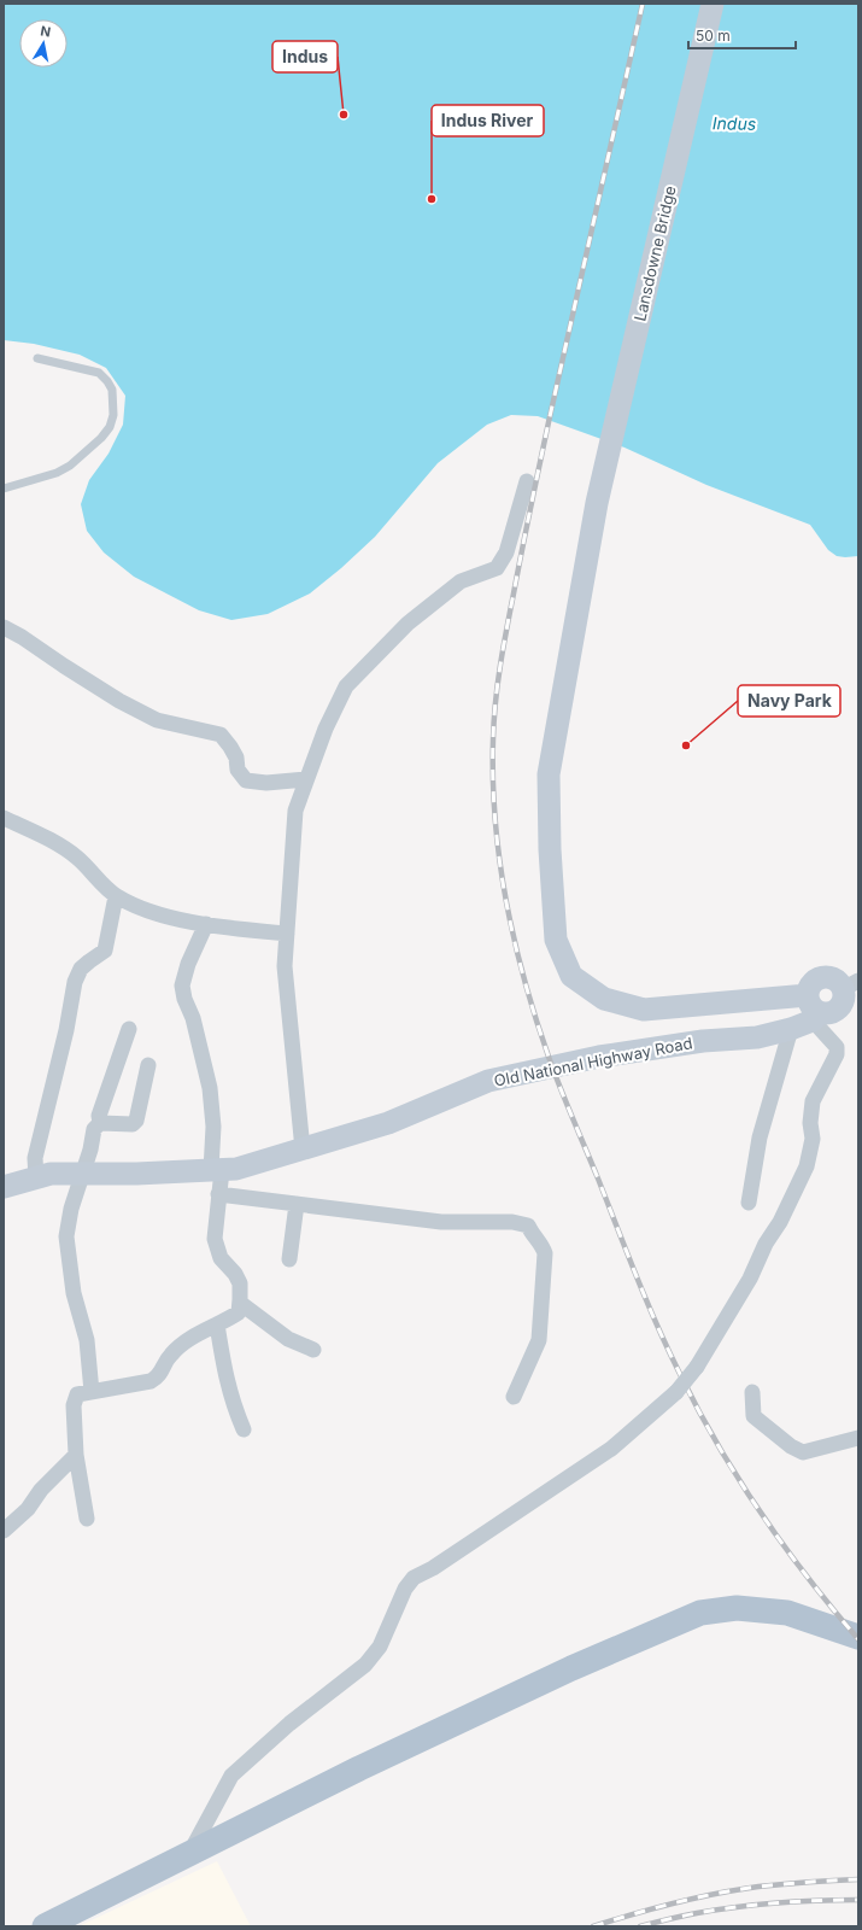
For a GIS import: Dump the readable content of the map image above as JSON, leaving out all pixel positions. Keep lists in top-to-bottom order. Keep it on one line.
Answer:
{"streets":{"main road":["Lansdowne Bridge","Old National Highway Road"]},"crossings":[["Lansdowne Bridge","Old National Highway Road"]],"water":["Indus"],"places":["Indus","Indus River","Navy Park"],"scale_bar":"50 m","north":"top"}
